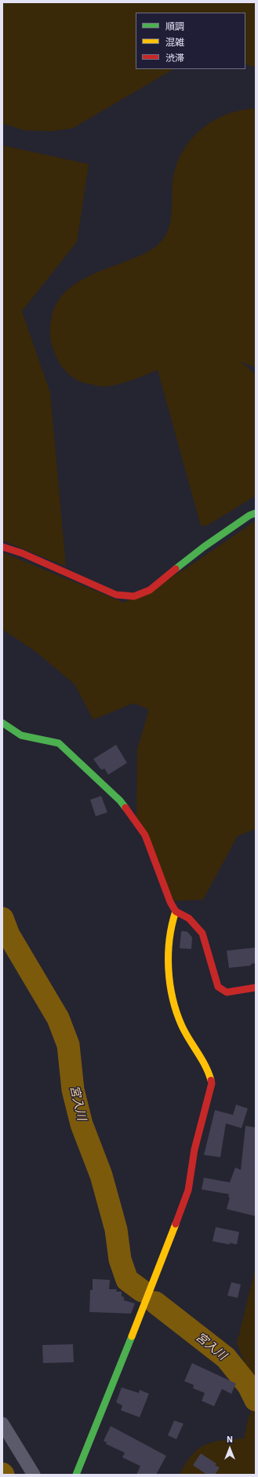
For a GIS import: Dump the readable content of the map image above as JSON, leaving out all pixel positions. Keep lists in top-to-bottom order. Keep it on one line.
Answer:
{"water":["宮入川"],"legend":["順調","混雑","渋滞"],"north":"top"}
